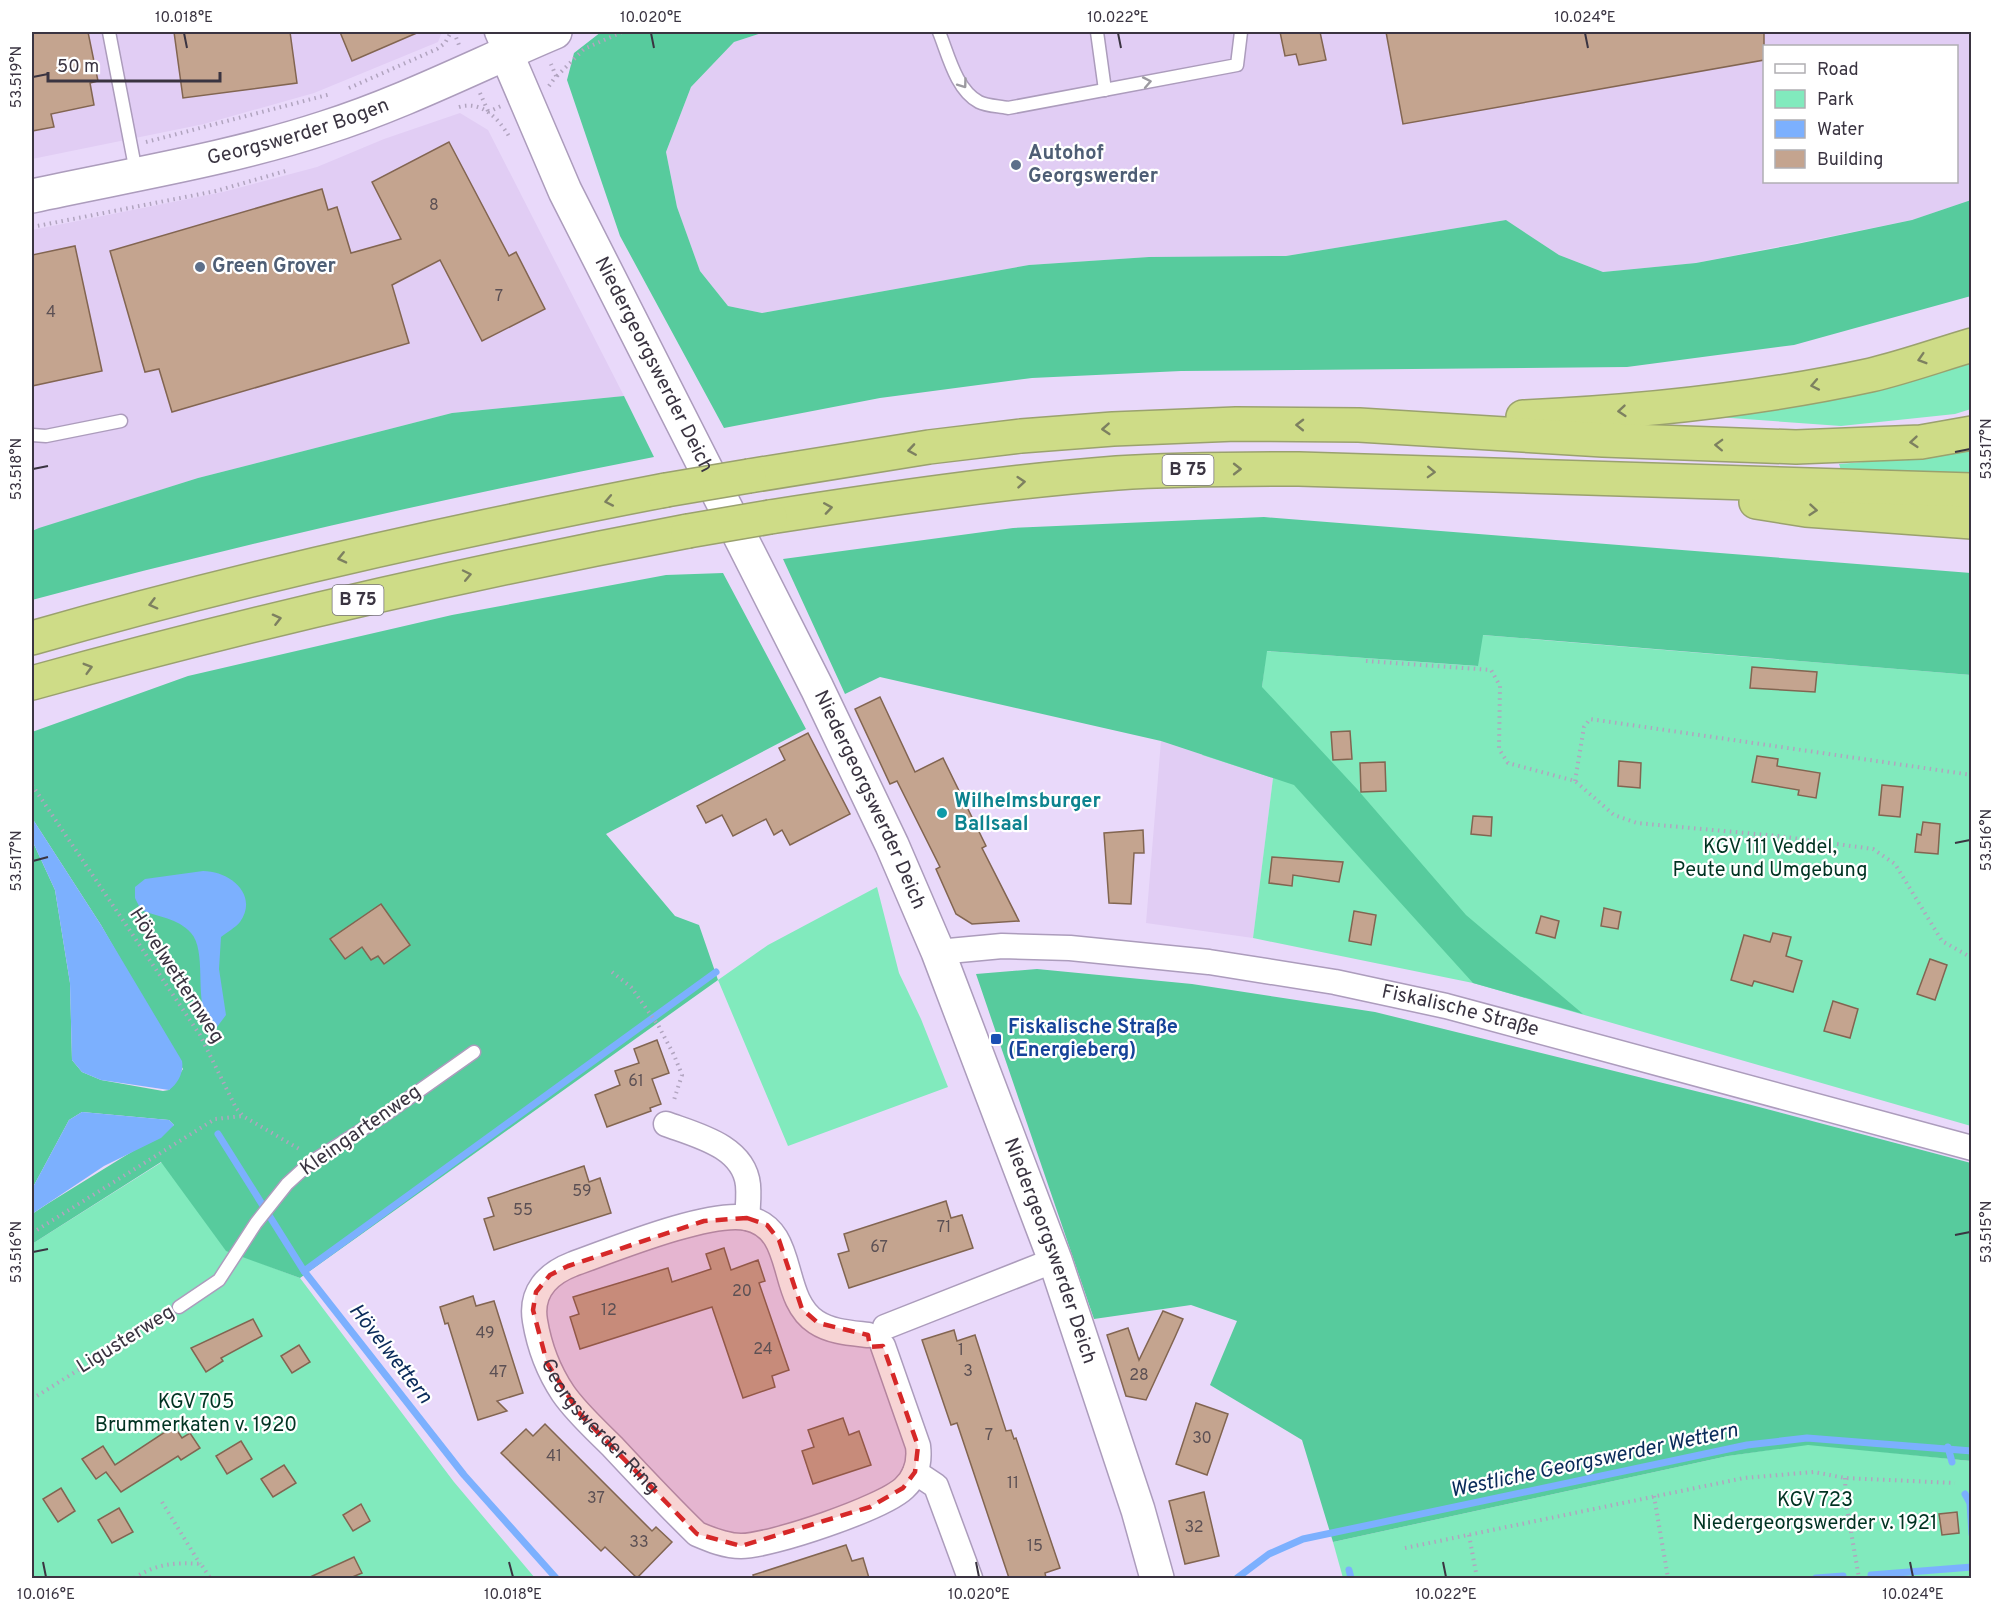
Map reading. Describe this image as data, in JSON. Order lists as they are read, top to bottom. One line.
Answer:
{"streets":{"highway":["B 75"],"street":["Georgswerder Bogen","Niedergeorgswerder Deich","Fiskalische Straße","Georgswerder Ring"],"lane":["Kleingartenweg","Ligusterweg"],"path":["Hövelwetternweg"]},"crossings":[["Georgswerder Bogen","Niedergeorgswerder Deich"],["Niedergeorgswerder Deich","Fiskalische Straße"],["Hövelwetternweg","Kleingartenweg"],["Kleingartenweg","Ligusterweg"]],"water":["Hövelwettern","Westliche Georgswerder Wettern"],"parks":["KGV 111 Veddel, Peute und Umgebung","KGV 705 Brummerkaten v. 1920","KGV 723 Niedergeorgswerder v. 1921"],"places":{"other":["Autohof Georgswerder","Green Grover","Wilhelmsburger Ballsaal"],"transit":["Fiskalische Straße (Energieberg)"]},"house_numbers":["8","7","4","61","59","55","71","67","20","12","49","24","1","3","47","28","7","30","41","11","37","32","33","15"],"legend":["Road","Park","Water","Building"],"scale_bar":"50 m","coordinates":["10.018°E","10.020°E","10.022°E","10.024°E","53.519°N","53.517°N","53.518°N","53.516°N","53.515°N","10.016°E"]}
